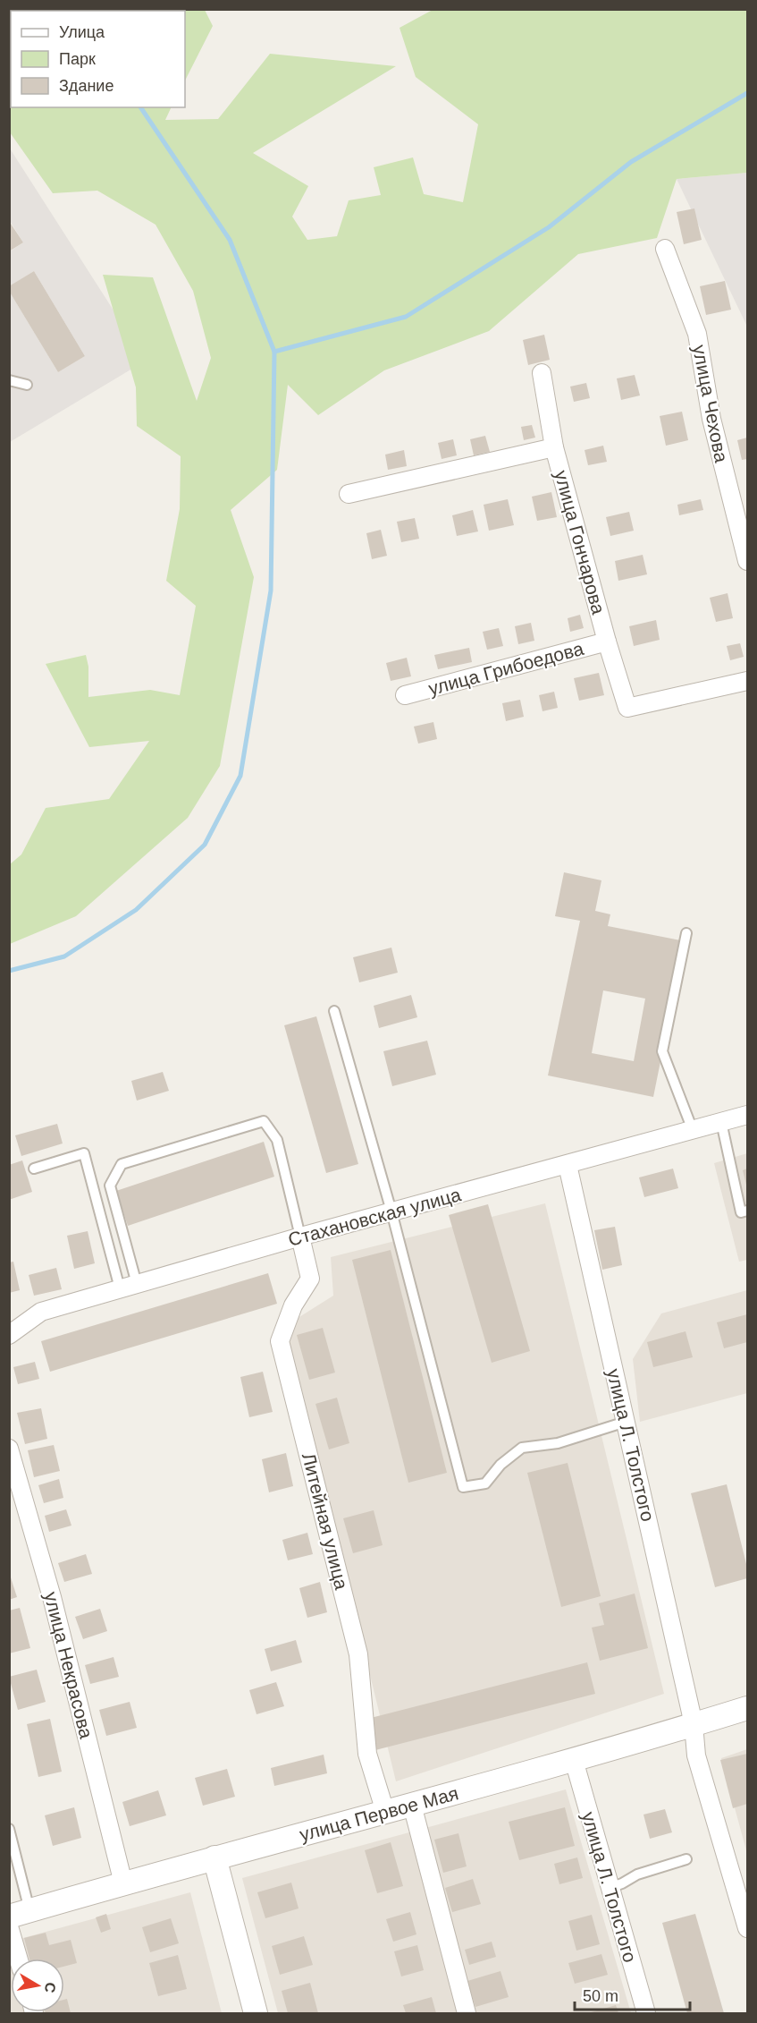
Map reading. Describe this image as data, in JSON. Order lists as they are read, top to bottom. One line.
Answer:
{"streets":{"street":["улица Чехова","улица Гончарова","улица Грибоедова","Стахановская улица","улица Л. Толстого","Литейная улица","улица Некрасова","улица Первое Мая"]},"crossings":[["улица Гончарова","улица Грибоедова"],["Стахановская улица","улица Л. Толстого"],["Стахановская улица","Литейная улица"],["улица Л. Толстого","улица Первое Мая"],["Литейная улица","улица Первое Мая"],["улица Некрасова","улица Первое Мая"]],"legend":["Улица","Парк","Здание"],"scale_bar":"50 m","north":"right"}
